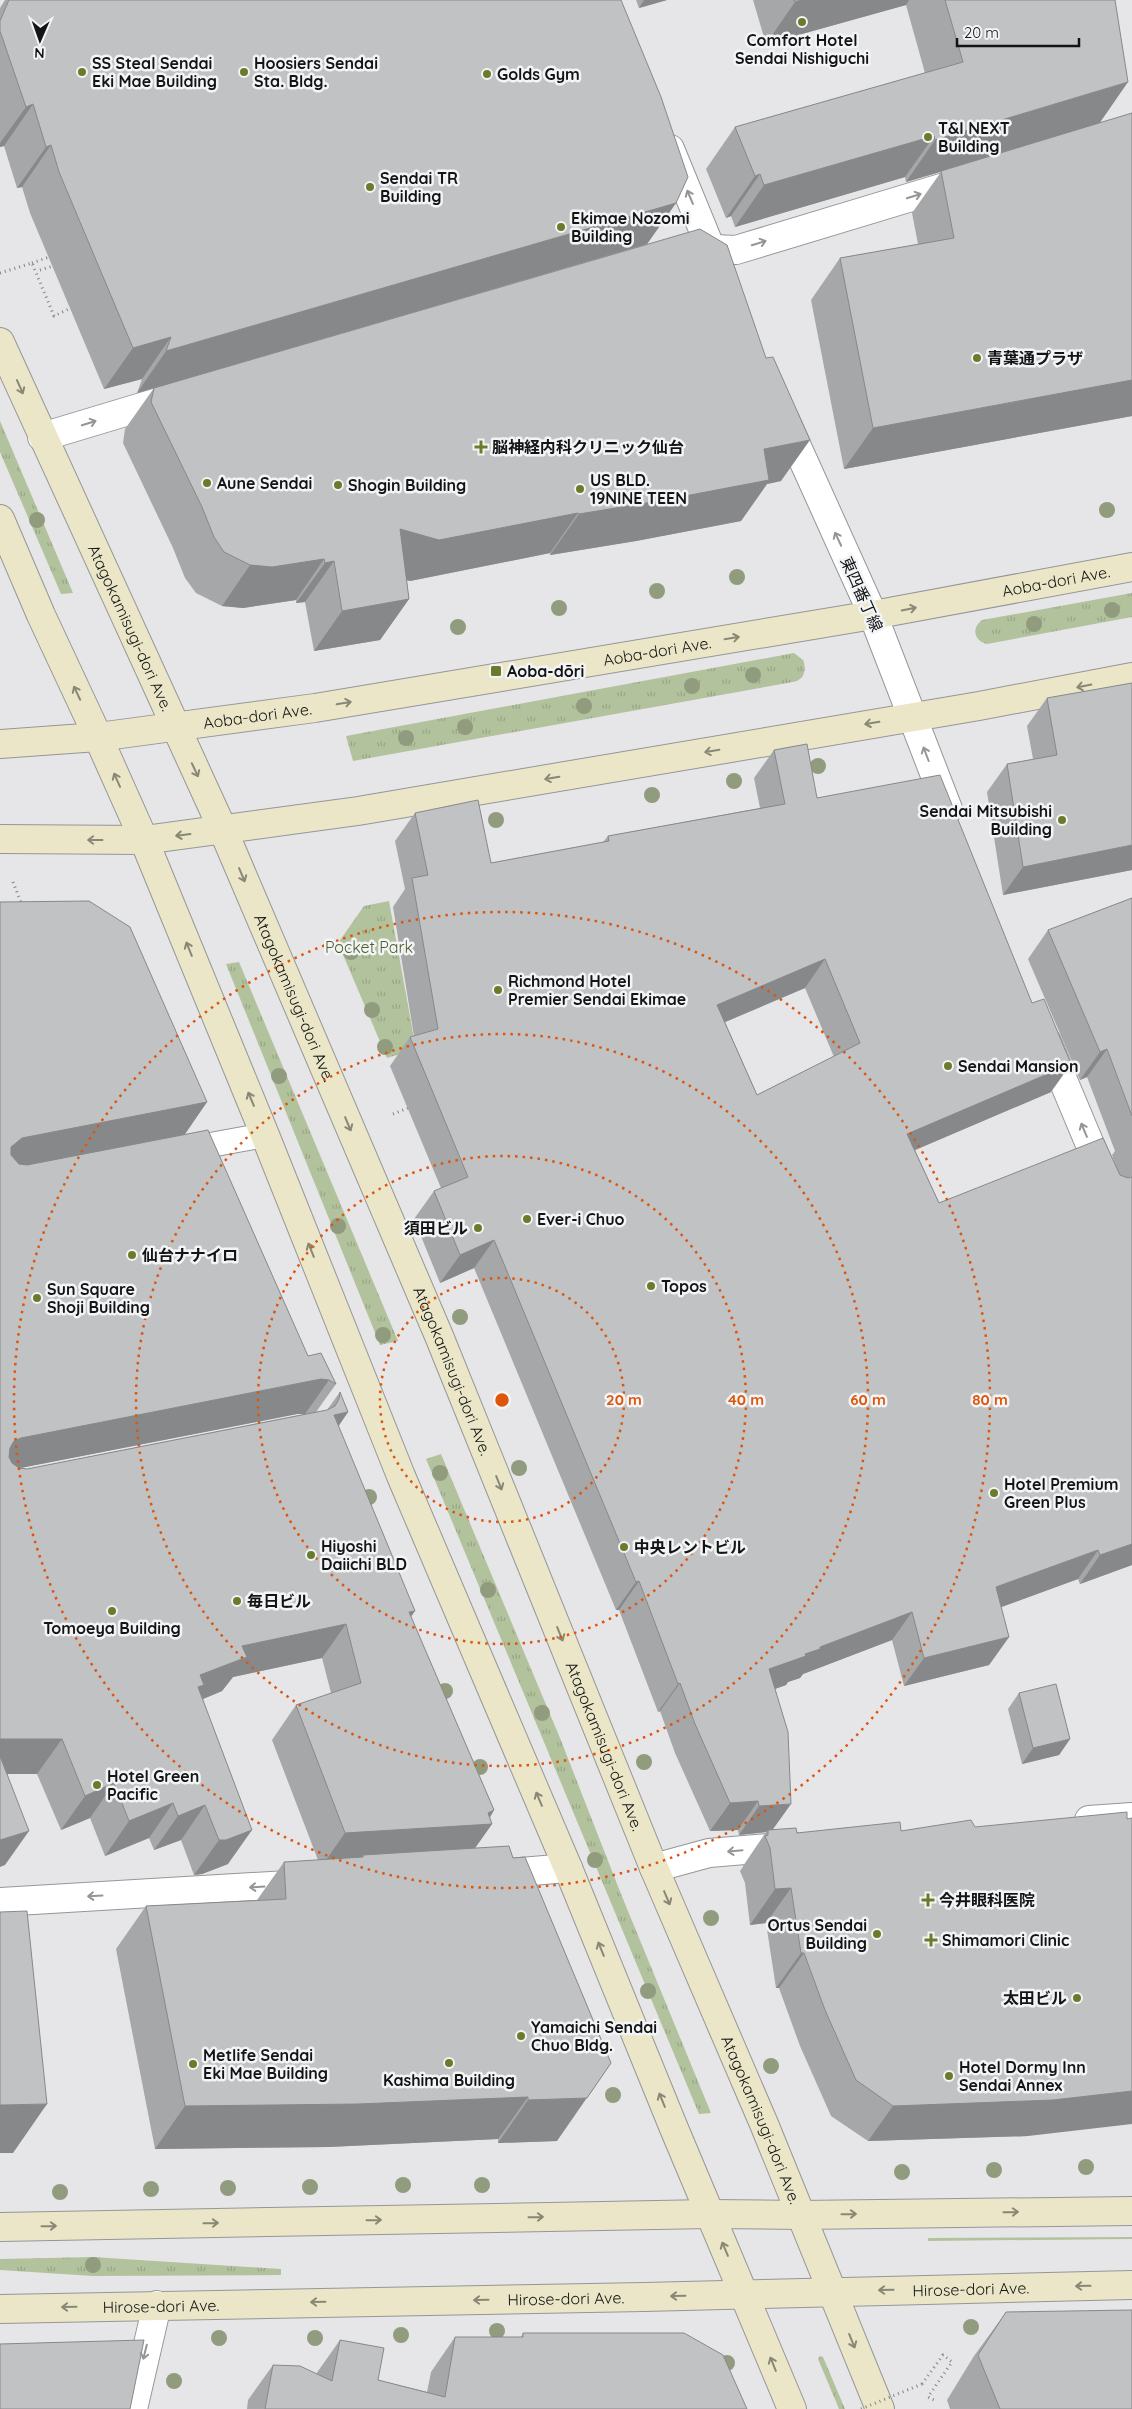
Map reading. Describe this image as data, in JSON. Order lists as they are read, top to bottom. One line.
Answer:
{"streets":{"street":["Aoba-dori Ave.","東四番丁線","Atagokamisugi-dori Ave.","Hirose-dori Ave."]},"crossings":[["Aoba-dori Ave.","東四番丁線"],["Aoba-dori Ave.","Atagokamisugi-dori Ave."],["Atagokamisugi-dori Ave.","Hirose-dori Ave."]],"one_way":["東四番丁線"],"parks":["Pocket Park"],"places":{"other":["Comfort Hotel Sendai Nishiguchi","SS Steal Sendai Eki Mae Building","Hoosiers Sendai Sta. Bldg.","Golds Gym","T&I NEXT Building","Sendai TR Building","Ekimae Nozomi Building","青葉通プラザ","Aune Sendai","Shogin Building","US BLD. 19NINE TEEN","Sendai Mitsubishi Building","Richmond Hotel Premier Sendai Ekimae","Sendai Mansion","Ever-i Chuo","須田ビル","仙台ナナイロ","Topos","Sun Square Shoji Building","Hotel Premium Green Plus","中央レントビル","Hiyoshi Daiichi BLD","毎日ビル","Tomoeya Building","Hotel Green Pacific","Ortus Sendai Building","太田ビル","Yamaichi Sendai Chuo Bldg.","Kashima Building","Metlife Sendai Eki Mae Building","Hotel Dormy Inn Sendai Annex"],"health":["脳神経内科クリニック仙台","今井眼科医院","Shimamori Clinic"],"transit":["Aoba-dōri"]},"scale_bar":"20 m","north":"bottom","rings":["20 m","40 m","60 m","80 m"]}
